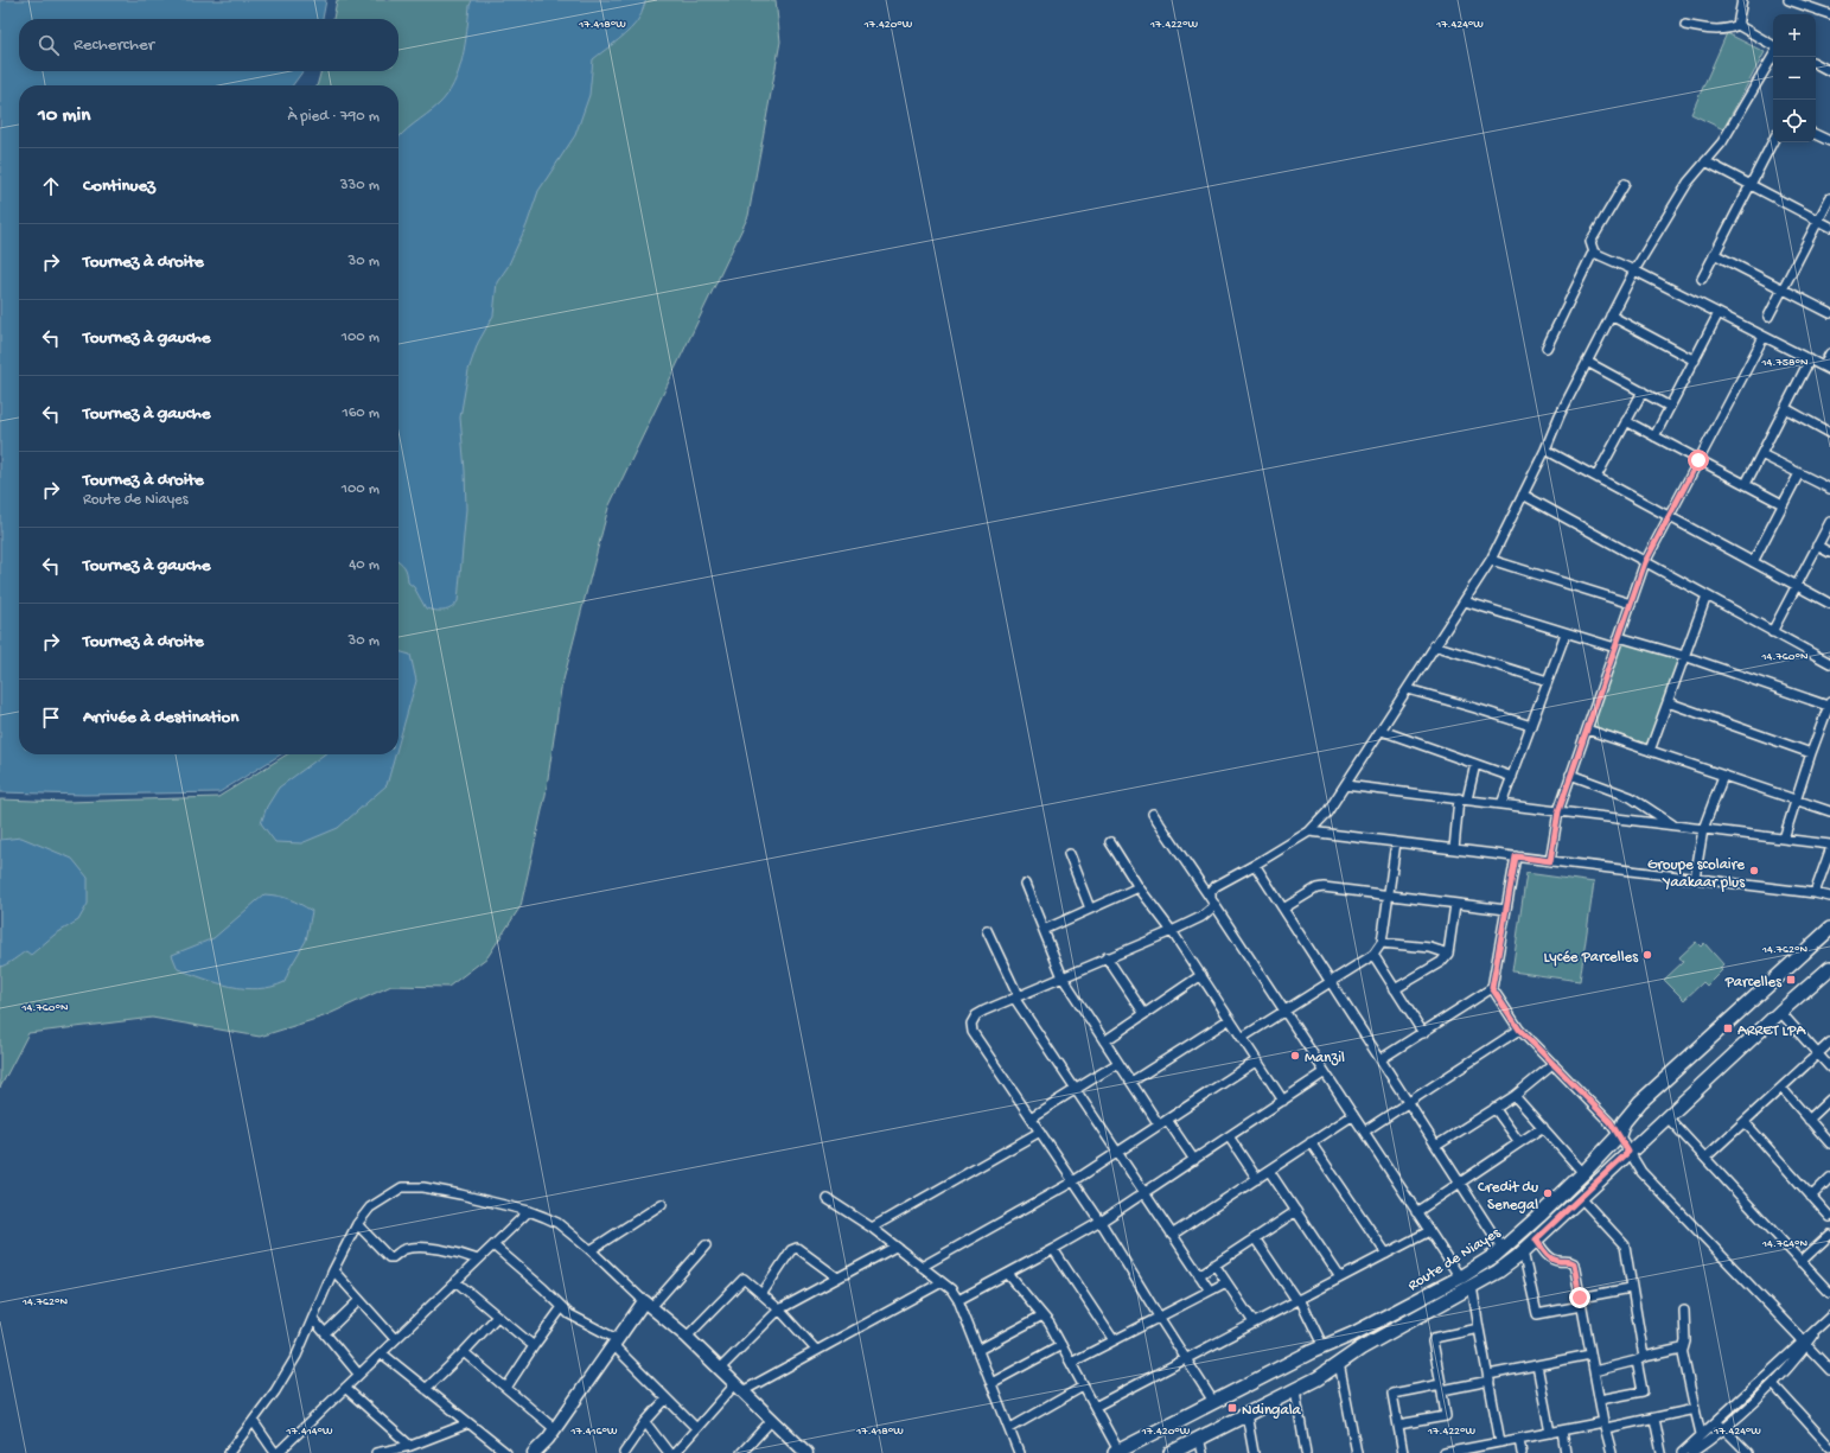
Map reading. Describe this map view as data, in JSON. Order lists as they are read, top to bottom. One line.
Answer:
{"streets":{"main road":["Route de Niayes"]},"places":{"other":["Groupe scolaire Yaakaar plus","Lycée Parcelles","Manzil","Credit du Senegal"],"transit":["Parcelles","ARRET LPA","Ndingala"]},"page":{"map_buttons":["+","−"],"search":"Rechercher","heading":["10 min","À pied · 790 m"],"list":[["Continuez","330 m"],["Tournez à droite","30 m"],["Tournez à gauche","100 m"],["Tournez à gauche","160 m"],["Tournez à droite","Route de Niayes","100 m"],["Tournez à gauche","40 m"],["Tournez à droite","30 m"],"Arrivée à destination"]},"coordinates":["17.418°W","17.420°W","17.422°W","17.424°W","14.758°N","14.760°N","14.762°N","14.764°N","17.414°W","17.416°W"]}
